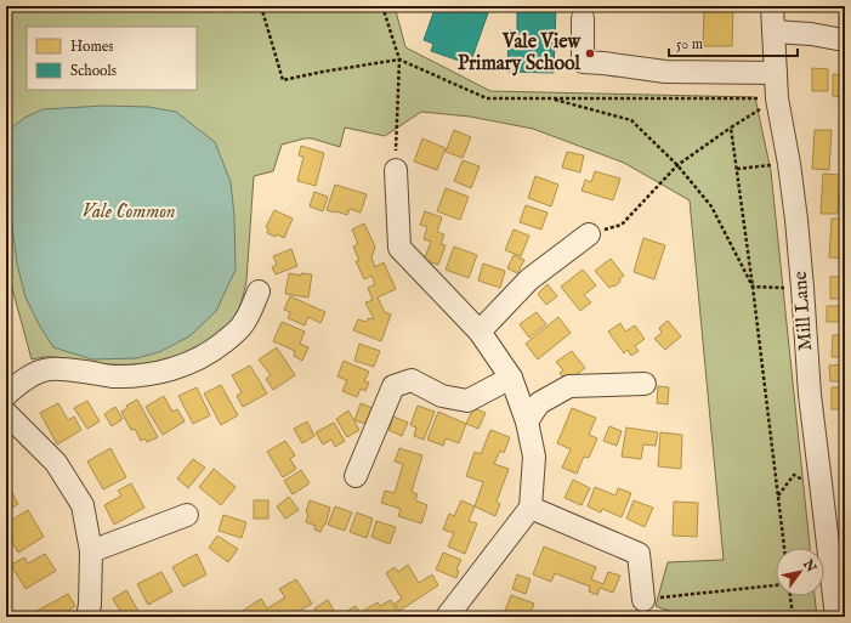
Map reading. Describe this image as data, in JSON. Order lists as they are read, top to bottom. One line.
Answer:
{"streets":{"street":["Mill Lane"]},"parks":["Vale Common"],"places":["Vale View Primary School"],"legend":["Homes","Schools"],"scale_bar":"50 m","north":"top right"}
